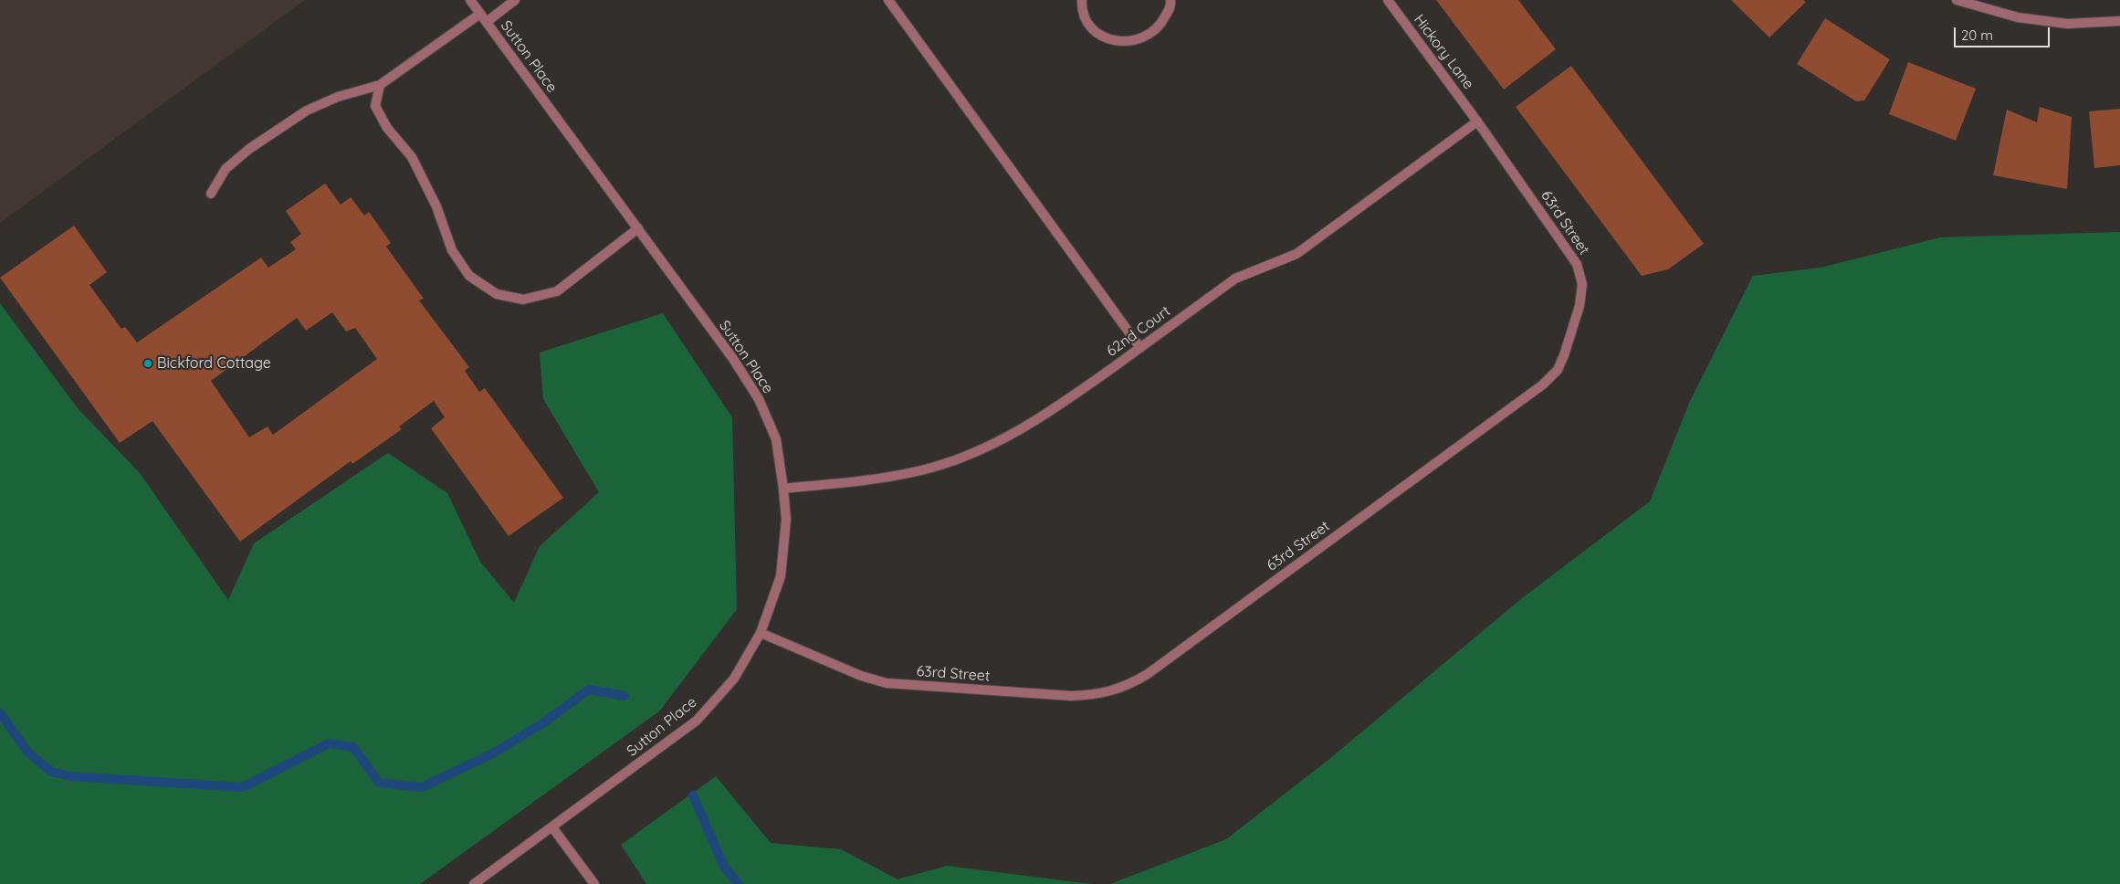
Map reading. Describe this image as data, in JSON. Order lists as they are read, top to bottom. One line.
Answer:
{"streets":{"street":["Hickory Lane","Sutton Place","63rd Street","62nd Court"]},"crossings":[["Hickory Lane","63rd Street"],["Hickory Lane","62nd Court"],["Sutton Place","63rd Street"],["Sutton Place","62nd Court"],["63rd Street","62nd Court"]],"places":["Bickford Cottage"],"scale_bar":"20 m"}
